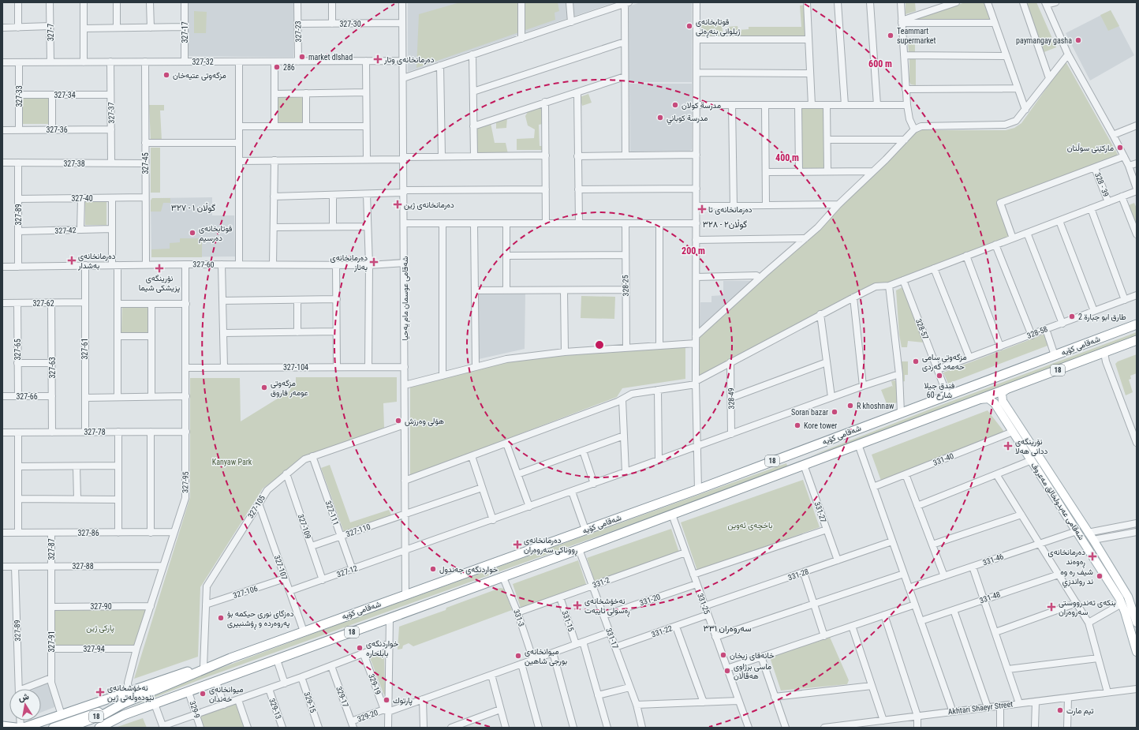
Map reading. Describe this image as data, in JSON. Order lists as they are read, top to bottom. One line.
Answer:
{"streets":{"highway":["شەقامی کۆیە","18"],"main road":["شەقامی عەبدولخالق مەعروف"],"street":["327-30","327-23","327-7","327-17","327-32","327-34","327-33","327-37","327-36","327-38","327-45","328 - 39","327-40","327-89","327-42","327-60","328-25","شەقامی عوسمان مام یەحیا","327-62","328-57","328-58","327-61","327-65","327-104","327-63","327-66","328-49","327-78","331-40","327-95","327-105","331-27","327-111","327-109","327-110","327-86","327-87","331-46","327-88","327-107","327-12","331-28","331-2","327-106","331-48","331-20","331-25","327-90","331-3","331-15","331-22","331-17","327-91","327-94","329-19","329-17","329-15","Akhtari Shaeyr Street","329-13","329-9","329-20"]},"crossings":[["327-30","327-23"],["327-30","شەقامی عوسمان مام یەحیا"],["327-23","327-32"],["327-7","327-32"],["327-17","327-32"],["327-32","327-33"],["327-32","327-37"],["327-32","327-45"],["327-32","شەقامی عوسمان مام یەحیا"],["327-34","327-33"],["327-34","327-37"],["327-33","327-36"],["327-37","327-36"],["327-37","327-38"],["327-38","327-45"],["327-38","327-89"],["327-45","327-40"],["327-45","327-60"],["327-40","327-89"],["327-89","327-42"],["327-89","327-60"],["327-89","327-88"],["327-60","شەقامی عوسمان مام یەحیا"],["327-60","327-61"],["327-60","327-95"],["شەقامی عوسمان مام یەحیا","شەقامی کۆیە"],["شەقامی عوسمان مام یەحیا","327-104"],["شەقامی عوسمان مام یەحیا","327-105"],["شەقامی عوسمان مام یەحیا","327-110"],["شەقامی عوسمان مام یەحیا","327-12"],["327-62","327-61"],["327-62","327-65"],["327-62","327-63"],["328-57","328-58"],["328-57","شەقامی کۆیە"],["شەقامی کۆیە","شەقامی عەبدولخالق مەعروف"],["شەقامی کۆیە","331-27"],["شەقامی کۆیە","327-107"],["شەقامی کۆیە","331-25"],["شەقامی کۆیە","331-3"],["شەقامی کۆیە","331-17"],["شەقامی کۆیە","329-9"],["327-61","327-78"],["327-65","327-66"],["327-104","327-95"],["327-63","327-66"],["327-63","327-78"],["328-49","327-12"],["327-78","327-95"],["331-40","شەقامی عەبدولخالق مەعروف"],["327-95","327-86"],["327-95","327-88"],["327-95","327-90"],["327-95","327-94"],["شەقامی عەبدولخالق مەعروف","331-46"],["327-105","327-111"],["327-105","327-109"],["327-105","327-107"],["327-105","327-106"],["331-27","331-28"],["327-111","327-110"],["327-111","327-12"],["327-109","327-110"],["327-109","327-12"],["327-86","327-87"],["327-87","327-88"],["327-87","327-91"],["327-88","327-91"],["327-107","327-12"],["327-107","327-106"],["331-28","331-25"],["331-2","331-25"],["331-2","331-3"],["331-2","331-15"],["331-2","331-17"],["331-20","331-25"],["331-20","331-17"],["331-25","331-22"],["327-90","327-91"],["331-3","329-20"],["331-15","329-20"],["331-22","331-17"],["331-17","329-20"],["327-91","327-94"],["329-19","329-20"],["329-17","329-20"]],"districts":["گوڵان ١ - ٣٢٧","گوڵان٢ - ٣٢٨","سەروەران ٣٣١"],"parks":["Kanyaw Park","باخچەی ئەوین","پارکی ژین"],"places":{"other":["قوتابخانەی ژیلوانی بنەڕەتی","Teammart supermarket","paymangay gasha","market dlshad","286","مزگەوتی عتیەخان","مدرسة كولان","مدرسة كوباني","مارکێتی سوڵتان","قوتابخانەی دەرسیم","طارق ابو جبارة 2","مزگەوتی سامی حەمەد گەردی","فندق جيلا شارع 60","مزگەوتی عومەر فاروق","R khoshnaw","Soran bazar","هۆلی وەرزش","Kore tower","خواردنگەی جەندول","شيف ره وه ند رواندزي","دەزگای نوری حیکمە بۆ پەروەردە و ڕۆشنبیری","خواردنگەی بابلحارە","خانەقای زیخان","میوانخانەی بورجی شاهین","ماسی برژاوی هەڤاڵان","میوانخانەی خەندان","پارتوك","تيم مارت"],"health":["دەرمانخانەی وتار","دەرمانخانەی ژین","دەرمانخانەی تا","دەرمانخانەی بەشدار","دەرمانخانەی بەناز","نۆرینگەی پزیشکی شیما","نۆرینگەی ددانی هەلا","دەرمانخانەی ڕووناکی سەروەران","دەرمانخانەی ڕەوەند","نەخۆشخانەی ڕەسولی تایبەت","بنکەی تەندرووستی سەروەران","نەخۆشخانەی نێودەوڵەتی ژین"]},"north":"top","rings":["600 m","400 m","200 m"]}
